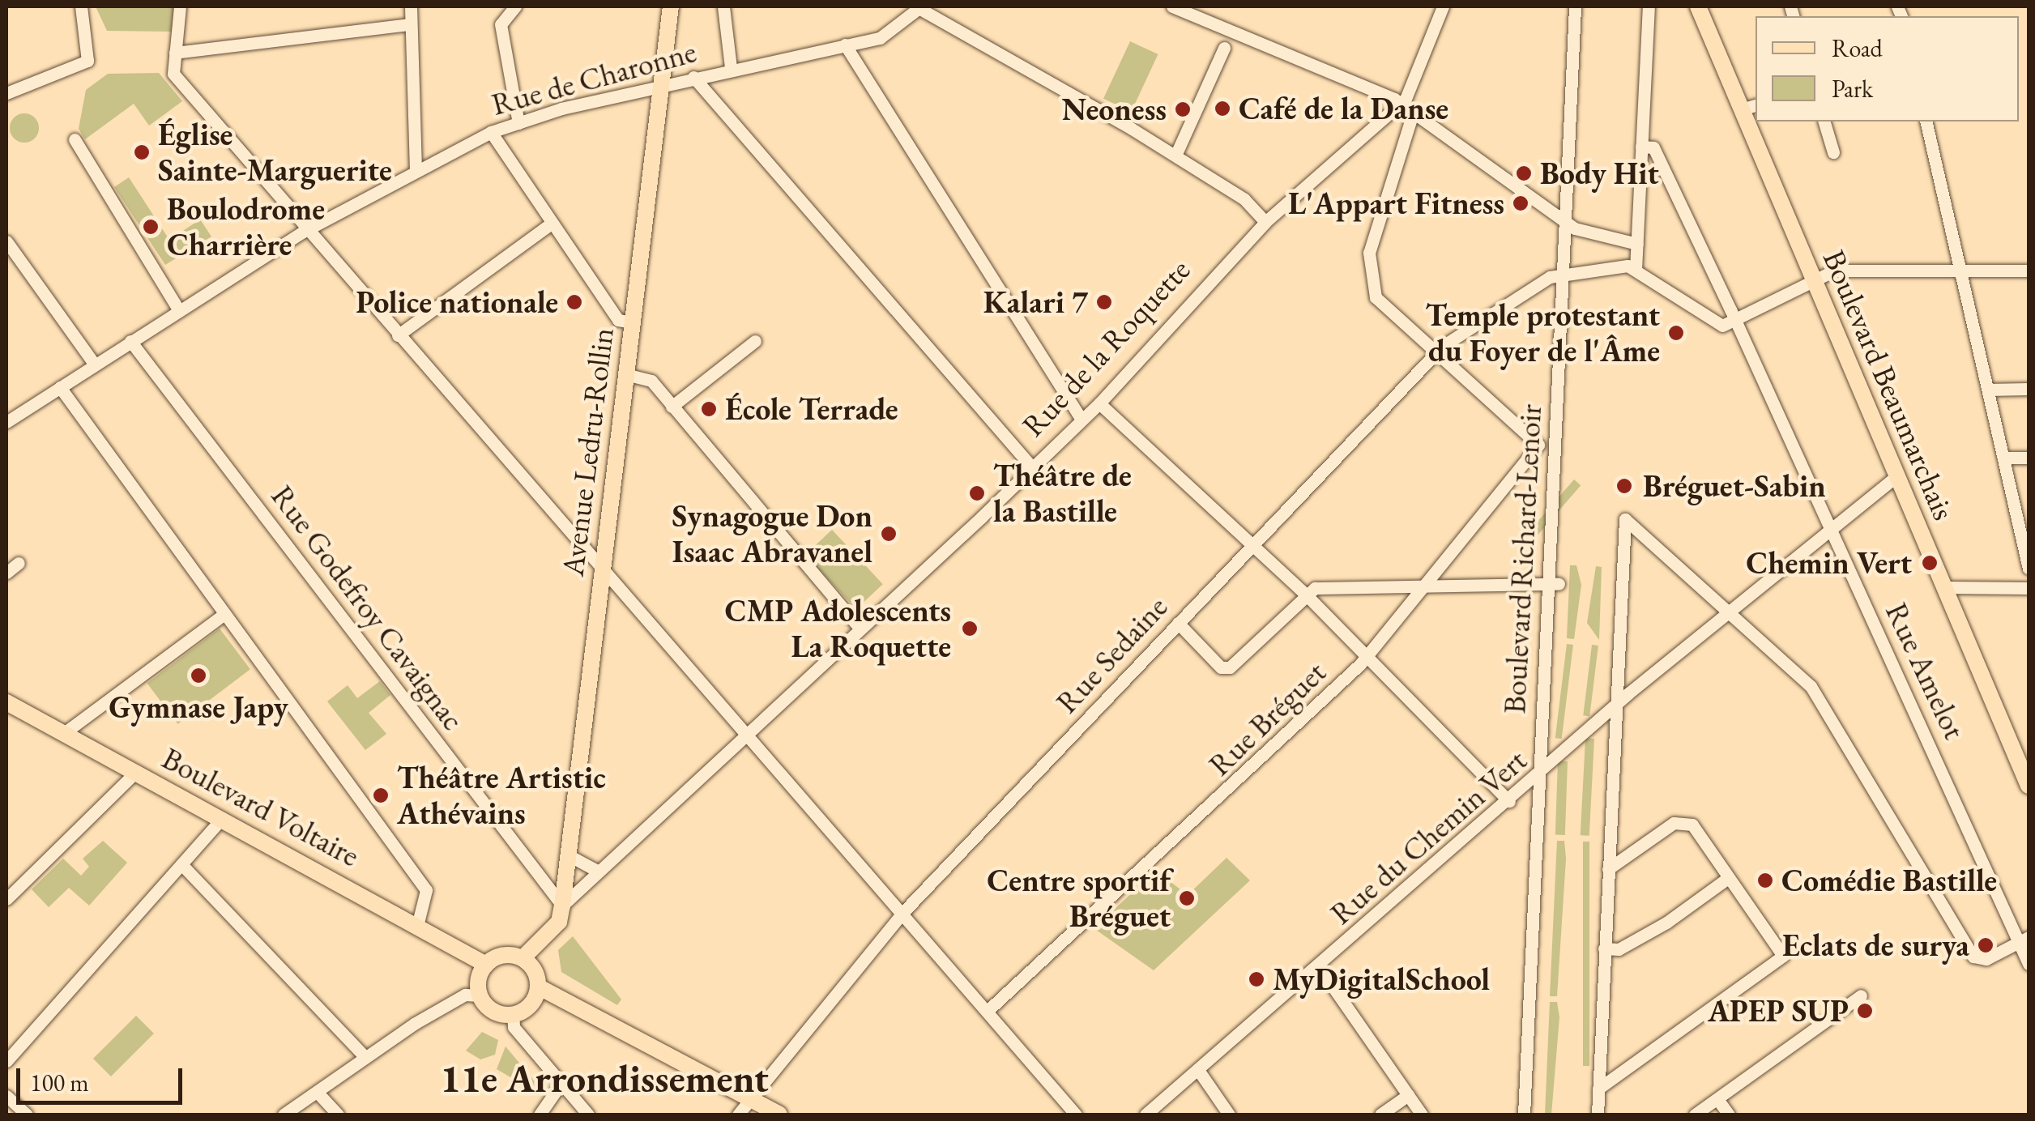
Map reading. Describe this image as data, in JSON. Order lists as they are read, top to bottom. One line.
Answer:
{"streets":{"main road":["Rue de la Roquette","Boulevard Beaumarchais","Avenue Ledru-Rollin","Boulevard Voltaire"],"street":["Rue de Charonne","Boulevard Richard-Lenoir","Rue Godefroy Cavaignac","Rue Sedaine","Rue Amelot","Rue Bréguet","Rue du Chemin Vert"]},"crossings":[["Rue de Charonne","Avenue Ledru-Rollin"],["Rue de Charonne","Rue Godefroy Cavaignac"],["Rue de la Roquette","Avenue Ledru-Rollin"],["Rue de la Roquette","Rue Godefroy Cavaignac"],["Rue de la Roquette","Boulevard Voltaire"],["Boulevard Beaumarchais","Rue du Chemin Vert"],["Avenue Ledru-Rollin","Rue Godefroy Cavaignac"],["Boulevard Richard-Lenoir","Rue Sedaine"],["Boulevard Richard-Lenoir","Rue du Chemin Vert"],["Rue Amelot","Rue du Chemin Vert"]],"districts":["11e Arrondissement"],"places":["Café de la Danse","Neoness","Église Sainte-Marguerite","Body Hit","L'Appart Fitness","Boulodrome Charrière","Police nationale","Kalari 7","Temple protestant du Foyer de l'Âme","École Terrade","Bréguet-Sabin","Théâtre de la Bastille","Synagogue Don Isaac Abravanel","Chemin Vert","CMP Adolescents La Roquette","Gymnase Japy","Théâtre Artistic Athévains","Comédie Bastille","Centre sportif Bréguet","Eclats de surya","MyDigitalSchool","APEP SUP"],"legend":["Road","Park"],"scale_bar":"100 m"}
